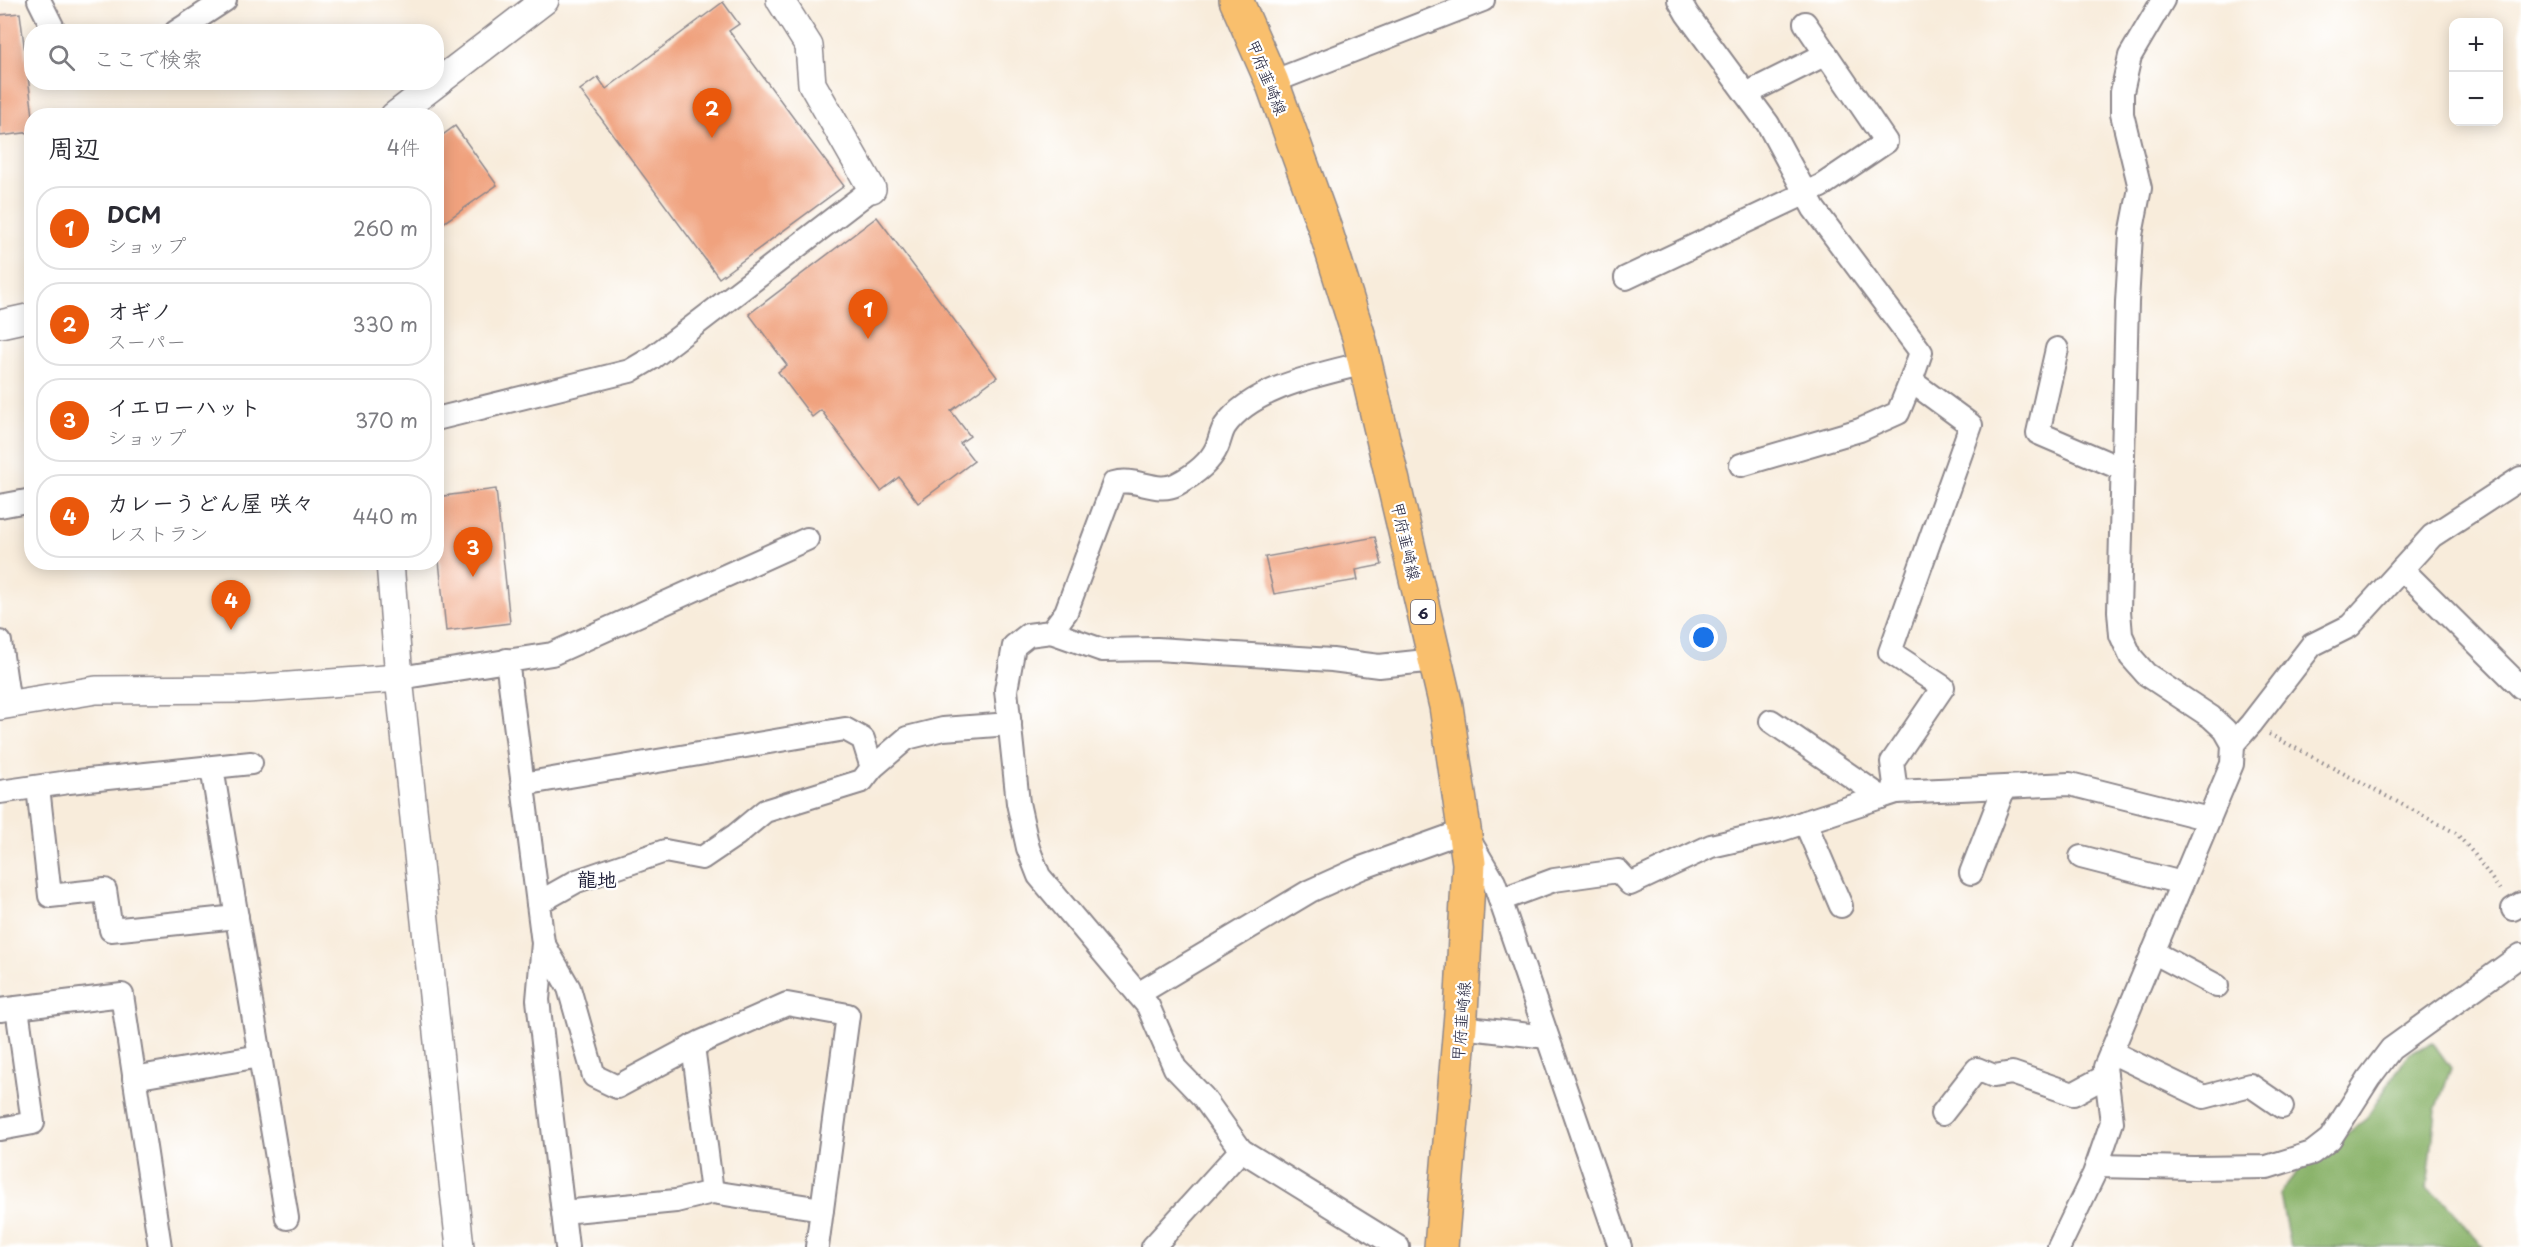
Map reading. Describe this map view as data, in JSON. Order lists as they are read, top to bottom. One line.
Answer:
{"streets":{"main road":["甲府韮崎線","6"]},"districts":["龍地"],"page":{"map_buttons":["+","−"],"search":"ここで検索","pins":["2","1","3","4"],"heading":["周辺","4件"],"list":[{"mark":"1","name":"DCM","note":"ショップ","value":"260 m"},{"mark":"2","name":"オギノ","note":"スーパー","value":"330 m"},{"mark":"3","name":"イエローハット","note":"ショップ","value":"370 m"},{"mark":"4","name":"カレーうどん屋 咲々","note":"レストラン","value":"440 m"}]}}
